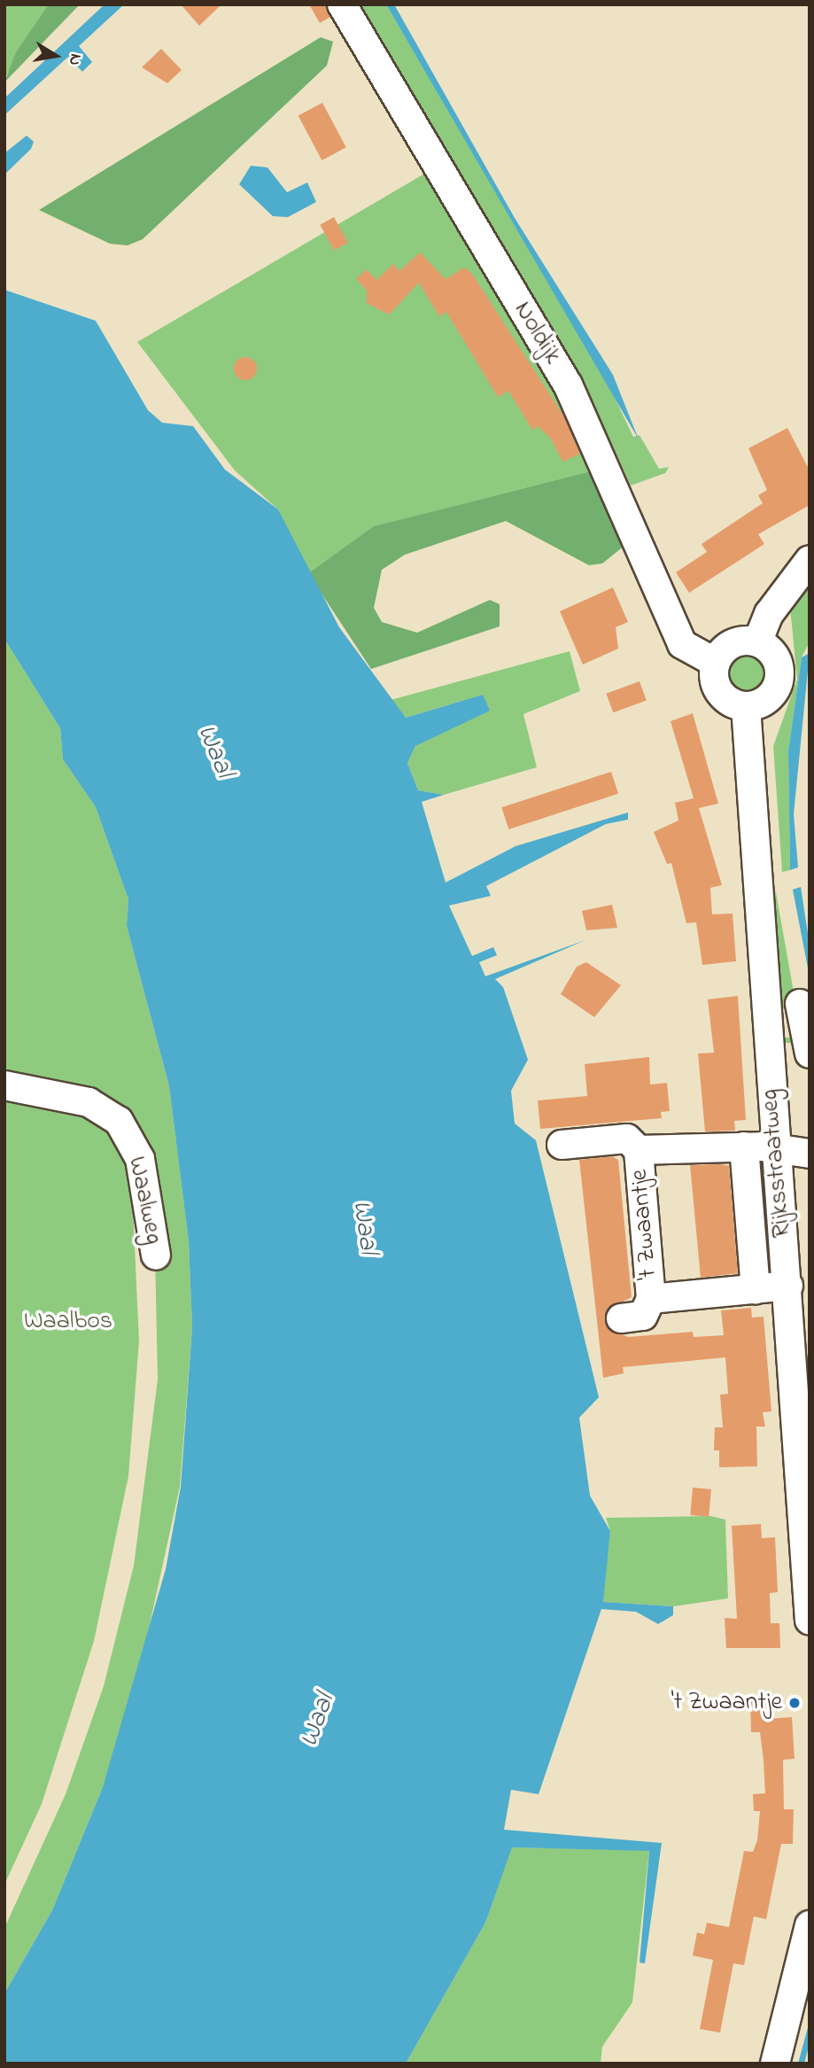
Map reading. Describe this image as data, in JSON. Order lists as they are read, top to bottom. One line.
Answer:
{"streets":{"street":["Noldijk","Rijksstraatweg","Waalweg","'t Zwaantje"]},"crossings":[["Noldijk","Rijksstraatweg"],["Rijksstraatweg","'t Zwaantje"]],"water":["Waal"],"parks":["Waalbos"],"places":["'t Zwaantje"],"north":"right"}
